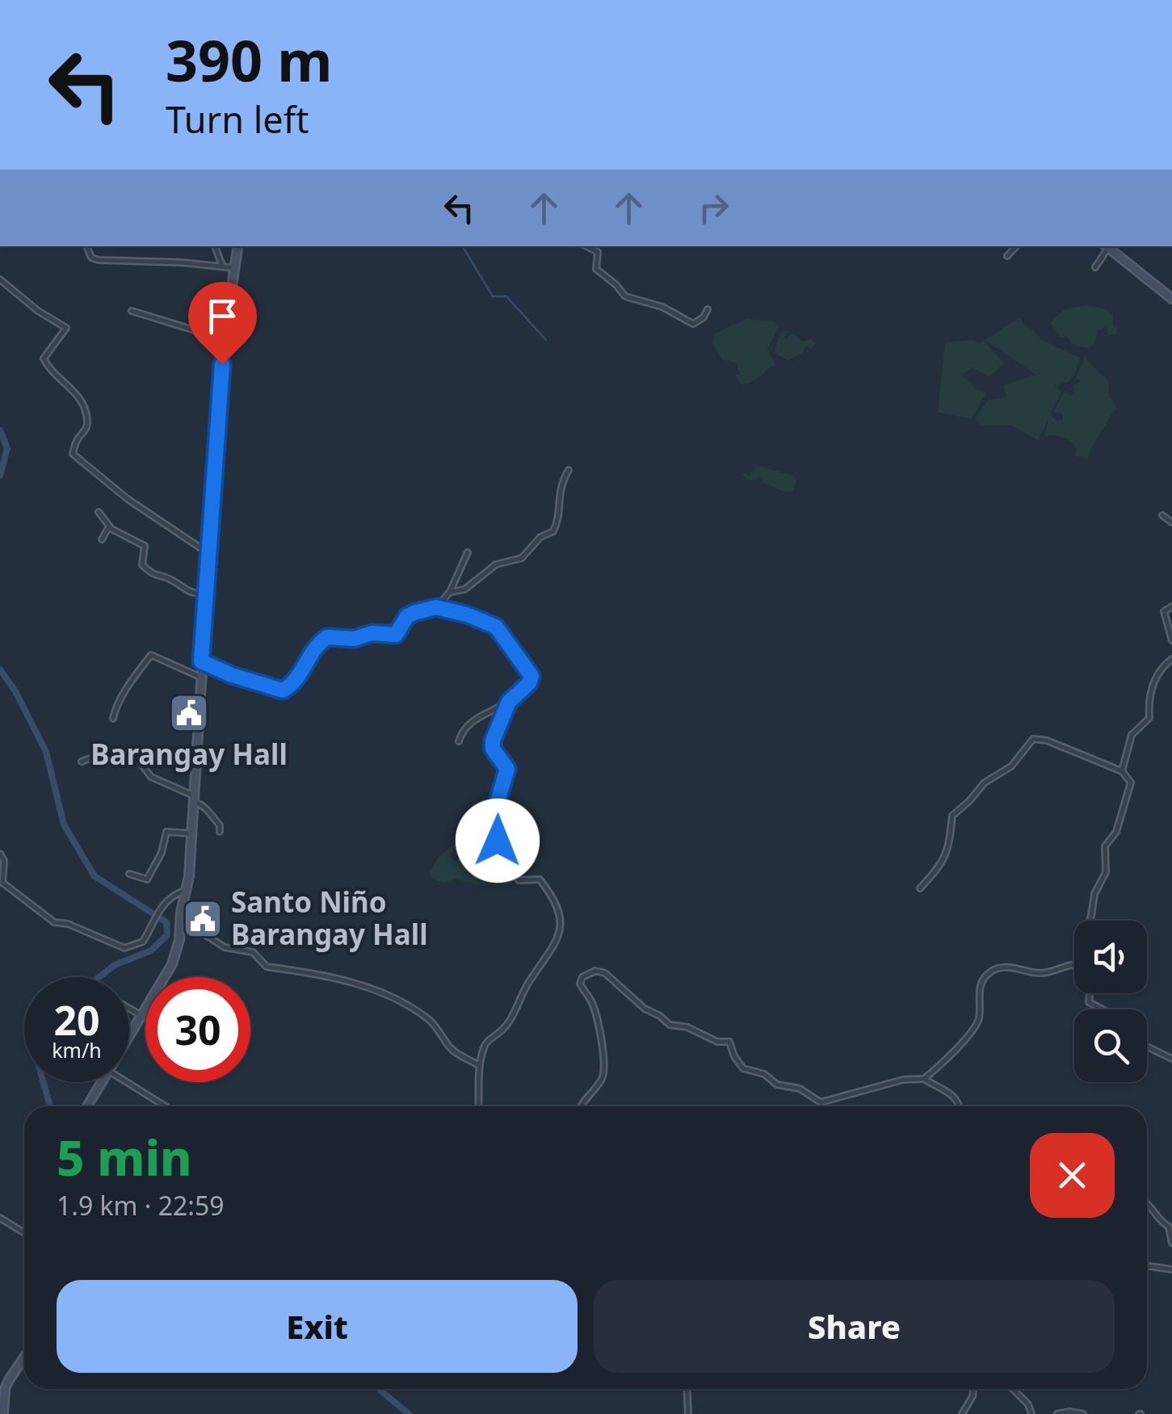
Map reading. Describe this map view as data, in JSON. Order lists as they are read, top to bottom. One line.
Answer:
{"places":{"public building":["Barangay Hall","Santo Niño Barangay Hall"]},"page":{"turn":["390 m","Turn left"],"speed":"20 km/h","limit":"30","heading":["5 min","1.9 km · 22:59"],"buttons":["Exit","Share"]}}
